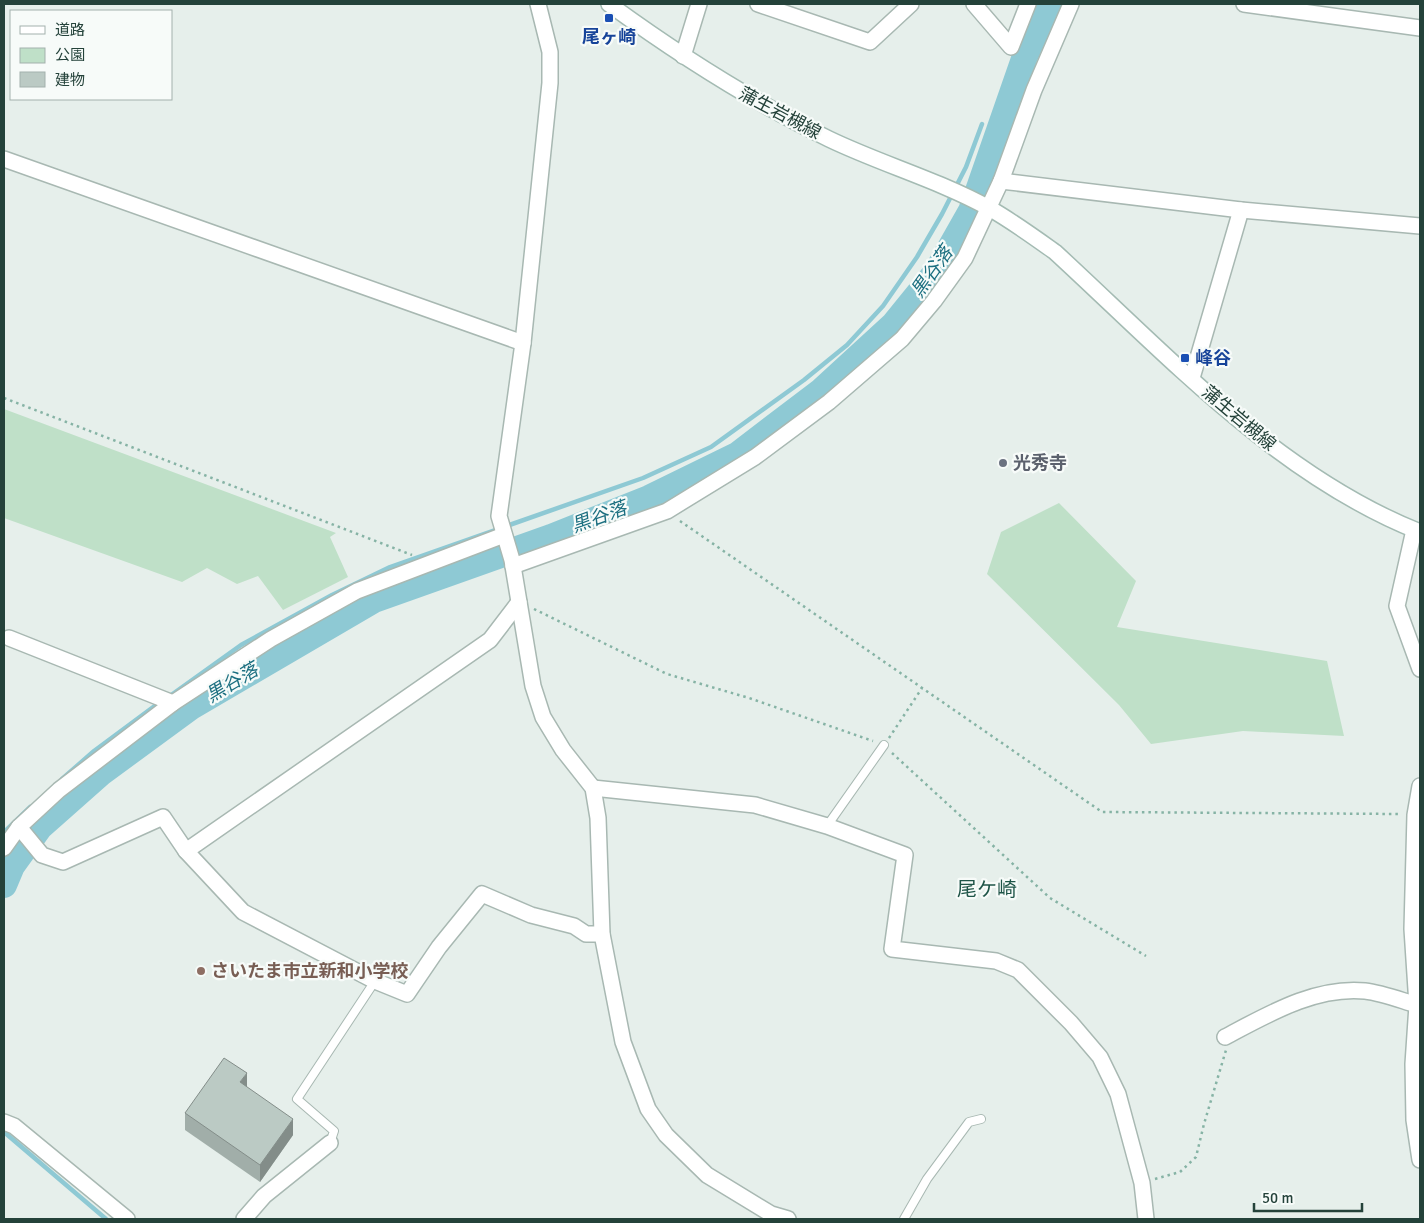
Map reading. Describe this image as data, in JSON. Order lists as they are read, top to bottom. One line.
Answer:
{"streets":{"street":["蒲生岩槻線"]},"districts":["尾ケ崎"],"water":["黒谷落"],"places":{"transit":["尾ヶ崎","峰谷"],"other":["光秀寺","さいたま市立新和小学校"]},"legend":["道路","公園","建物"],"scale_bar":"50 m"}
